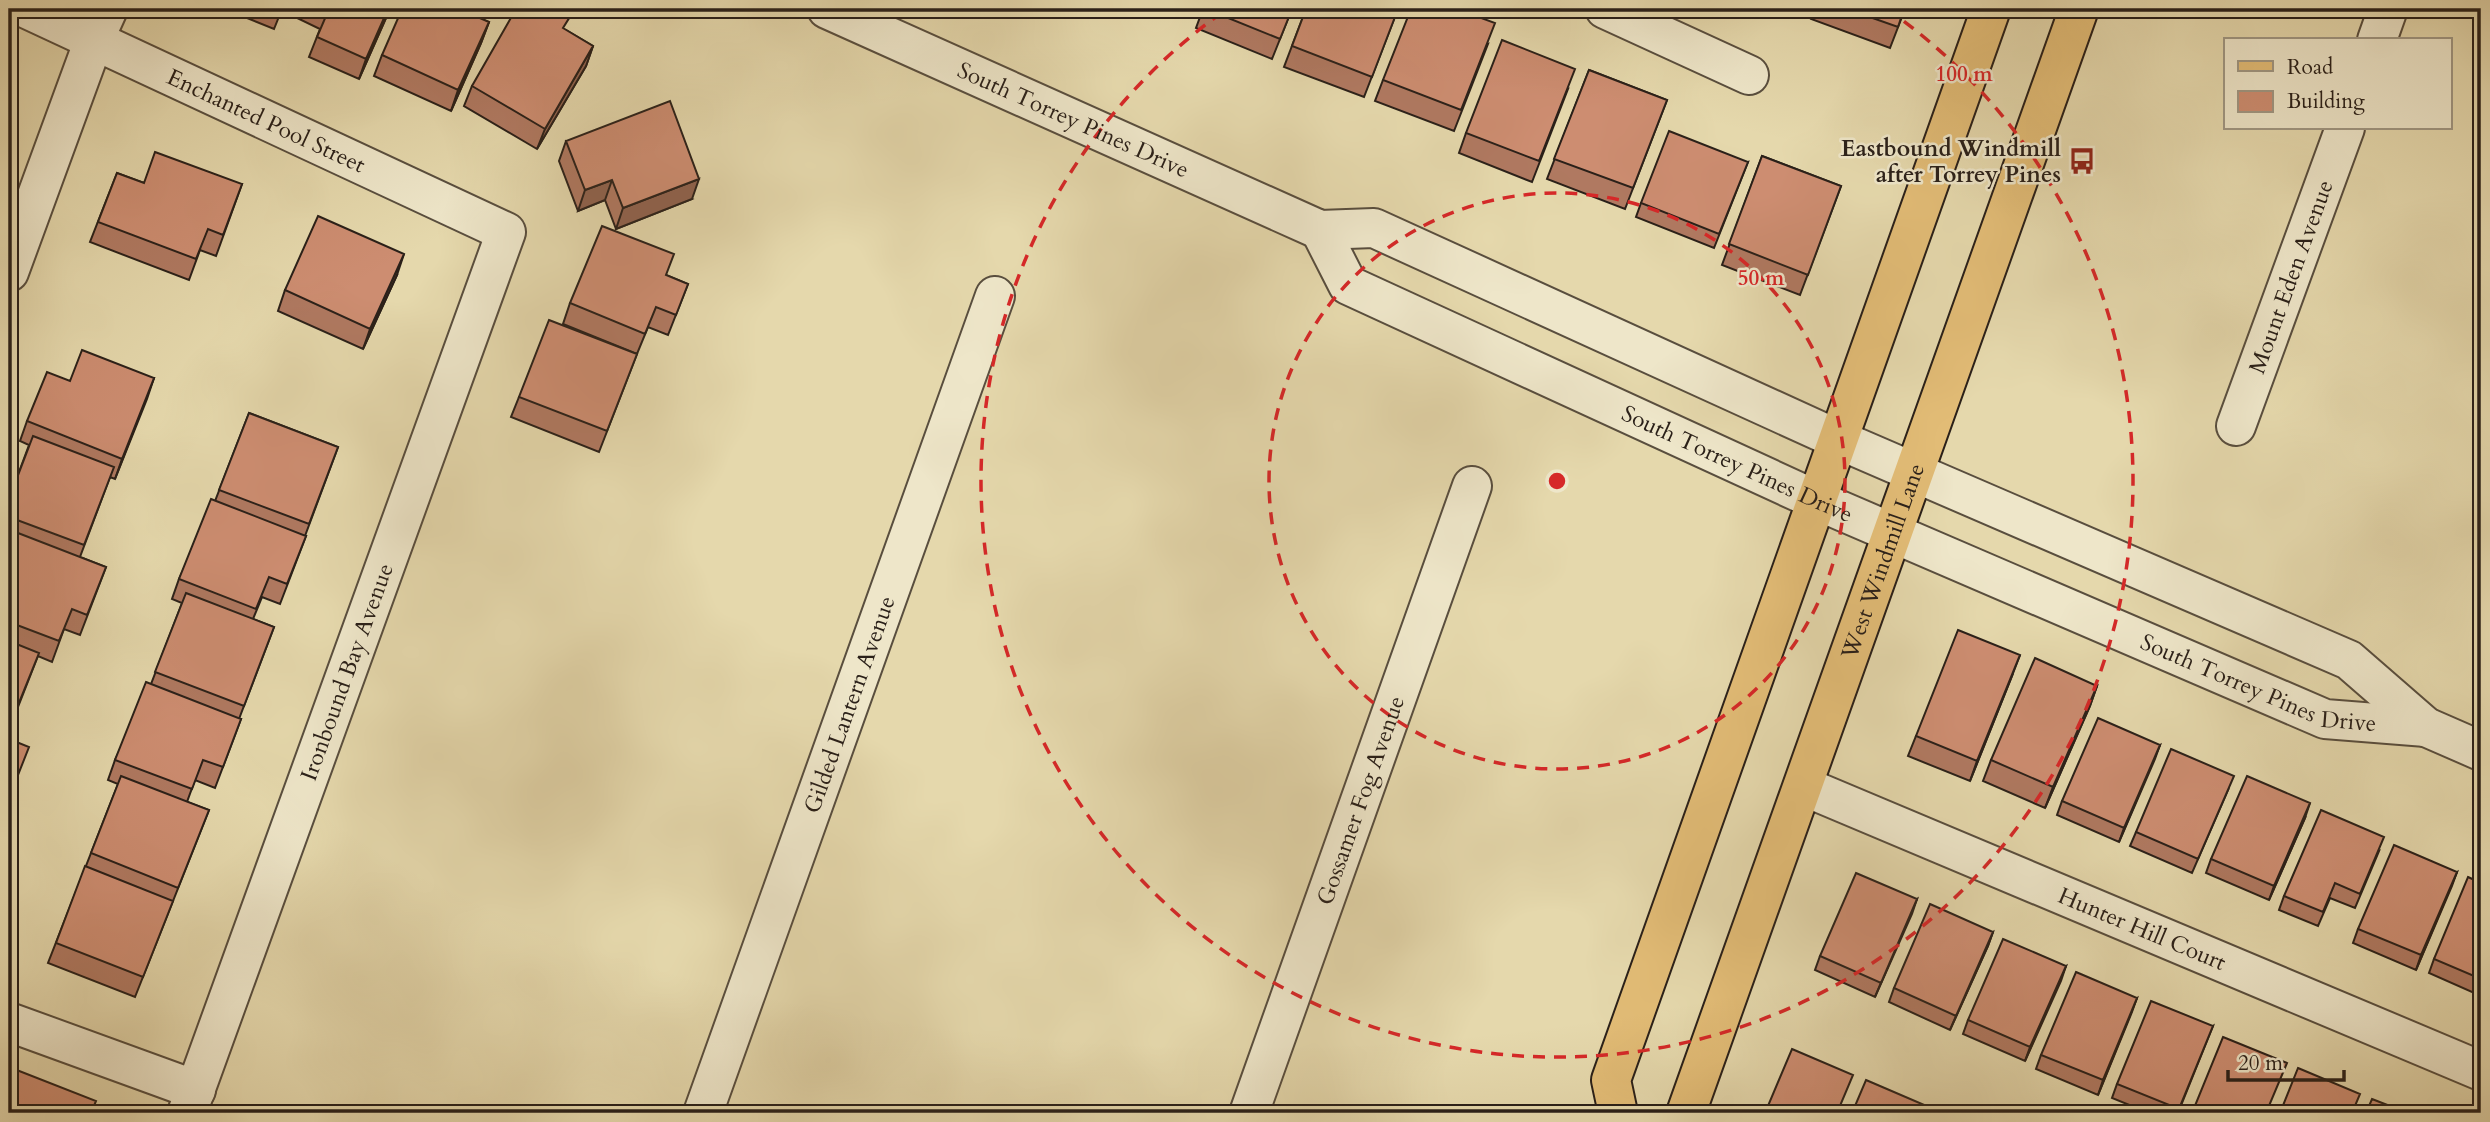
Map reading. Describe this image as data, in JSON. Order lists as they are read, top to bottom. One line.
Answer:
{"streets":{"main road":["West Windmill Lane"],"street":["South Torrey Pines Drive","Enchanted Pool Street","Mount Eden Avenue","Ironbound Bay Avenue","Gilded Lantern Avenue","Gossamer Fog Avenue","Hunter Hill Court"]},"crossings":[["South Torrey Pines Drive","West Windmill Lane"],["Enchanted Pool Street","Ironbound Bay Avenue"],["West Windmill Lane","Hunter Hill Court"]],"places":{"bus stop":["Eastbound Windmill after Torrey Pines"]},"legend":["Road","Building"],"scale_bar":"20 m","rings":["100 m","50 m"]}
